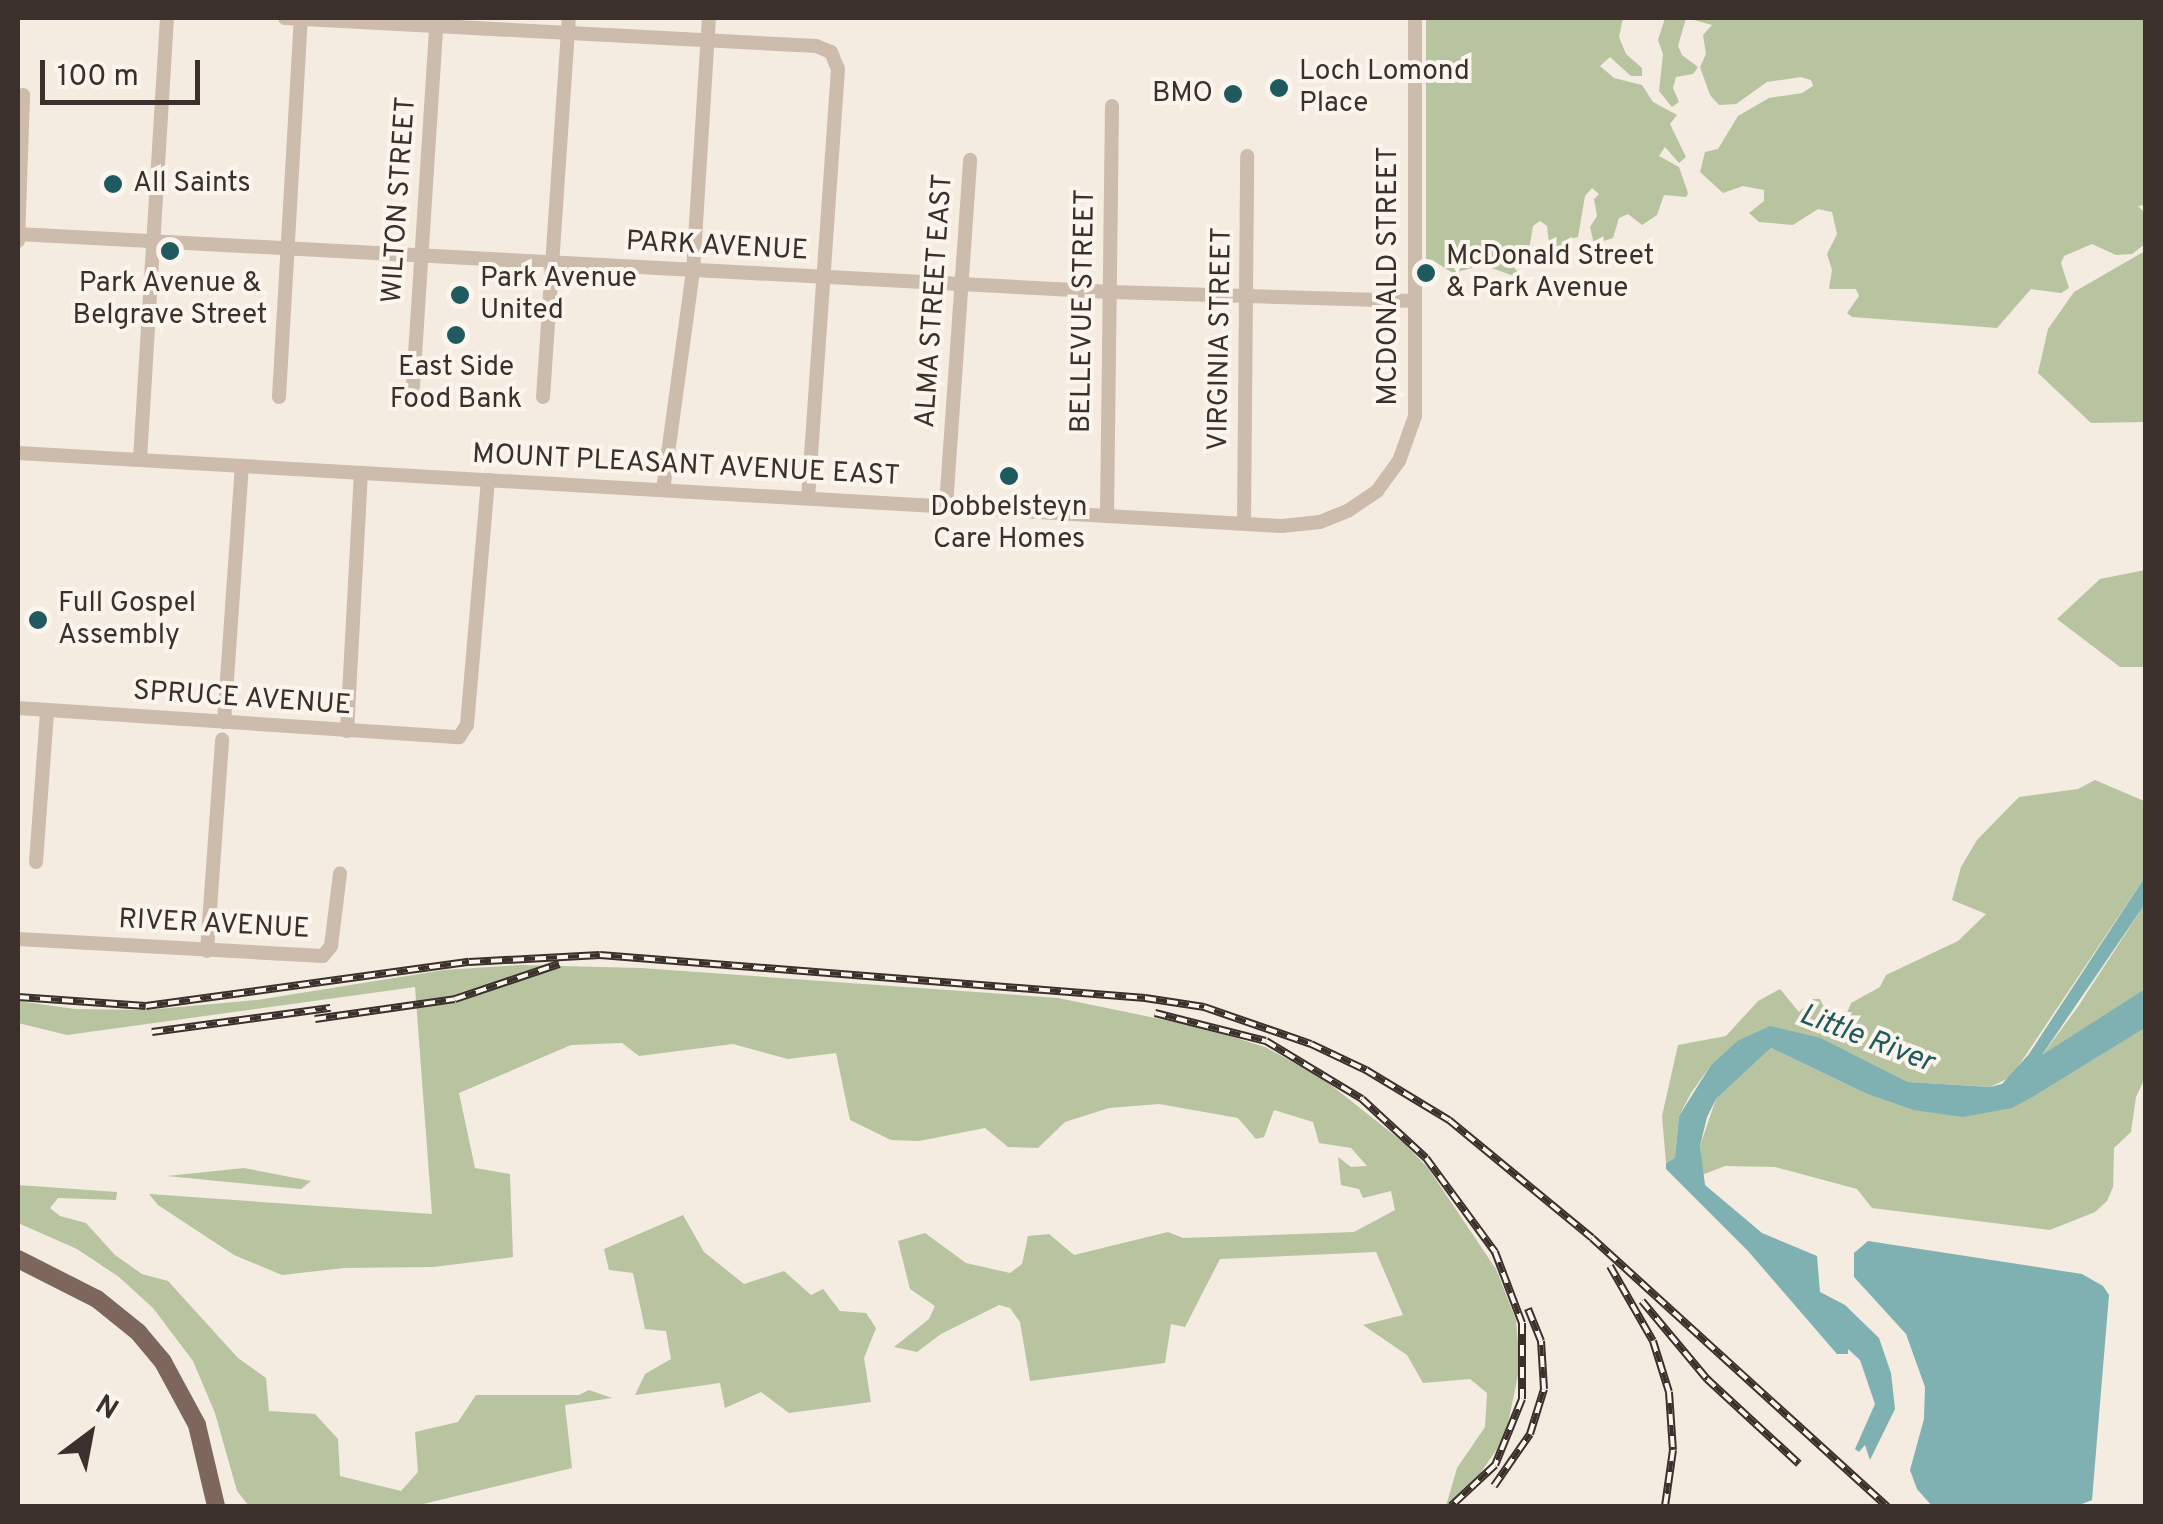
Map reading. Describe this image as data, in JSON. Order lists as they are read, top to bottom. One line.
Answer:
{"streets":{"street":["WILTON STREET","PARK AVENUE","MCDONALD STREET","ALMA STREET EAST","BELLEVUE STREET","VIRGINIA STREET","MOUNT PLEASANT AVENUE EAST","SPRUCE AVENUE","RIVER AVENUE"]},"crossings":[["WILTON STREET","PARK AVENUE"],["PARK AVENUE","MCDONALD STREET"],["PARK AVENUE","ALMA STREET EAST"],["PARK AVENUE","BELLEVUE STREET"],["PARK AVENUE","VIRGINIA STREET"],["MCDONALD STREET","MOUNT PLEASANT AVENUE EAST"],["ALMA STREET EAST","MOUNT PLEASANT AVENUE EAST"],["BELLEVUE STREET","MOUNT PLEASANT AVENUE EAST"],["VIRGINIA STREET","MOUNT PLEASANT AVENUE EAST"],["MOUNT PLEASANT AVENUE EAST","SPRUCE AVENUE"]],"water":["Little River"],"places":["Loch Lomond Place","BMO","All Saints","Park Avenue & Belgrave Street","McDonald Street & Park Avenue","Park Avenue United","East Side Food Bank","Dobbelsteyn Care Homes","Full Gospel Assembly"],"scale_bar":"100 m","north":"top right"}
